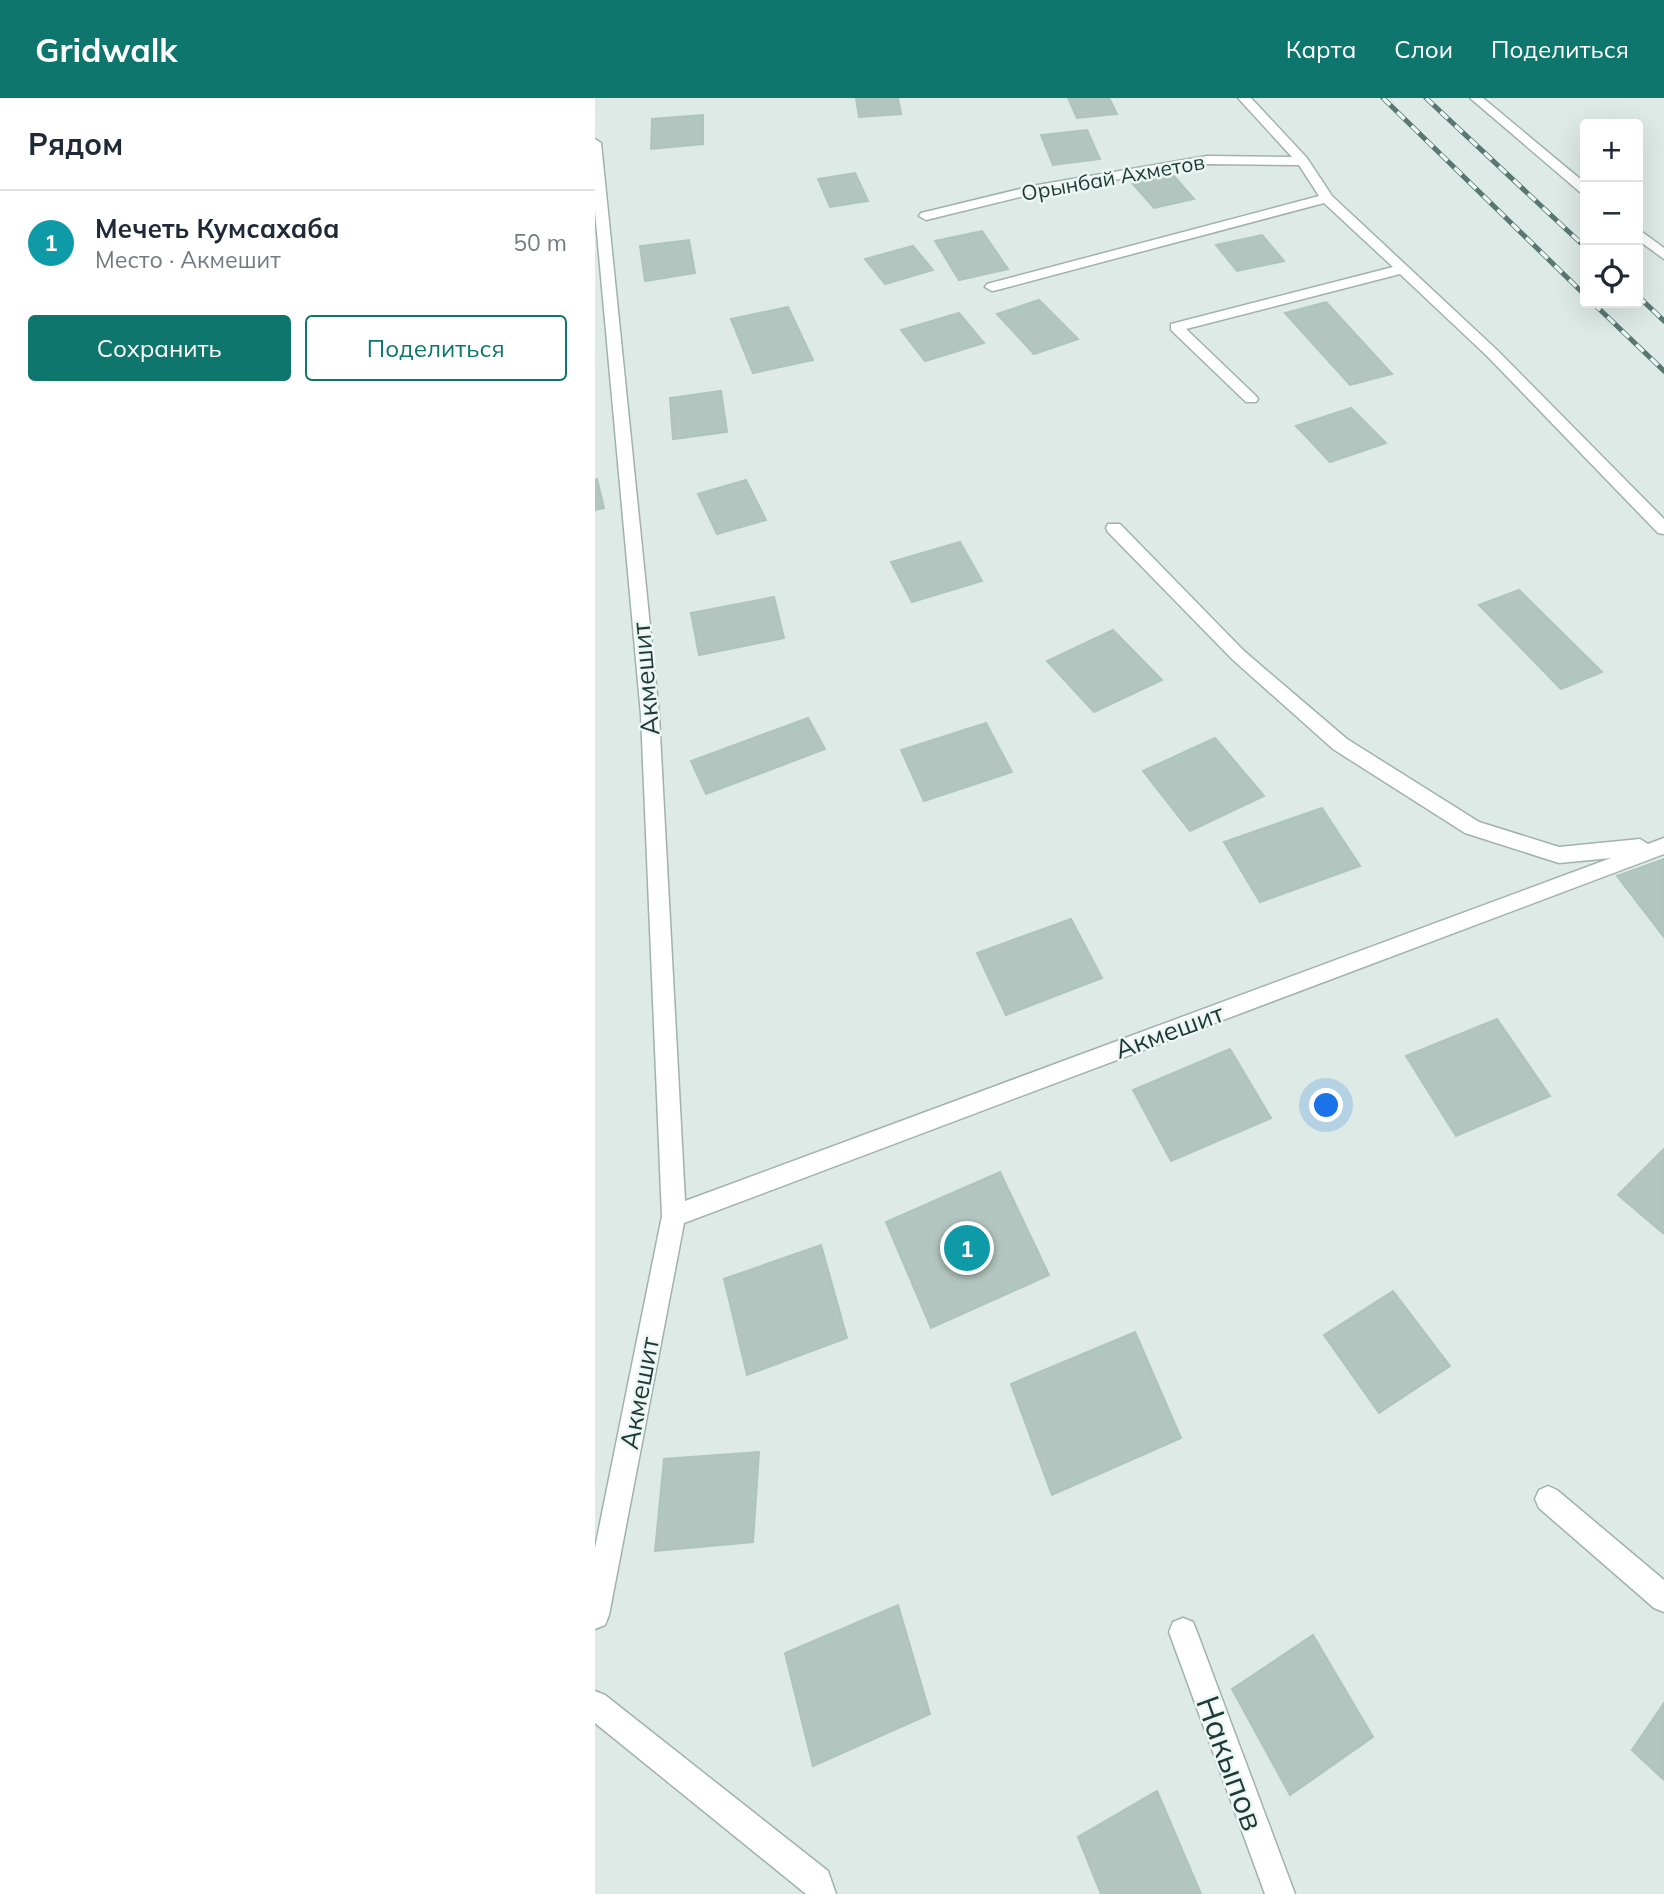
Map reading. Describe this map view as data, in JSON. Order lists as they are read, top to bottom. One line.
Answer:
{"streets":{"street":["Орынбай Ахметов","Акмешит","Накыпов"]},"page":{"header":"Gridwalk","nav":["Карта","Слои","Поделиться"],"heading":"Рядом","map_buttons":["+","−"],"list":[{"mark":"1","name":"Мечеть Кумсахаба","note":"Место · Акмешит","value":"50 m"}],"buttons":["Сохранить","Поделиться"],"pins":"1"}}
